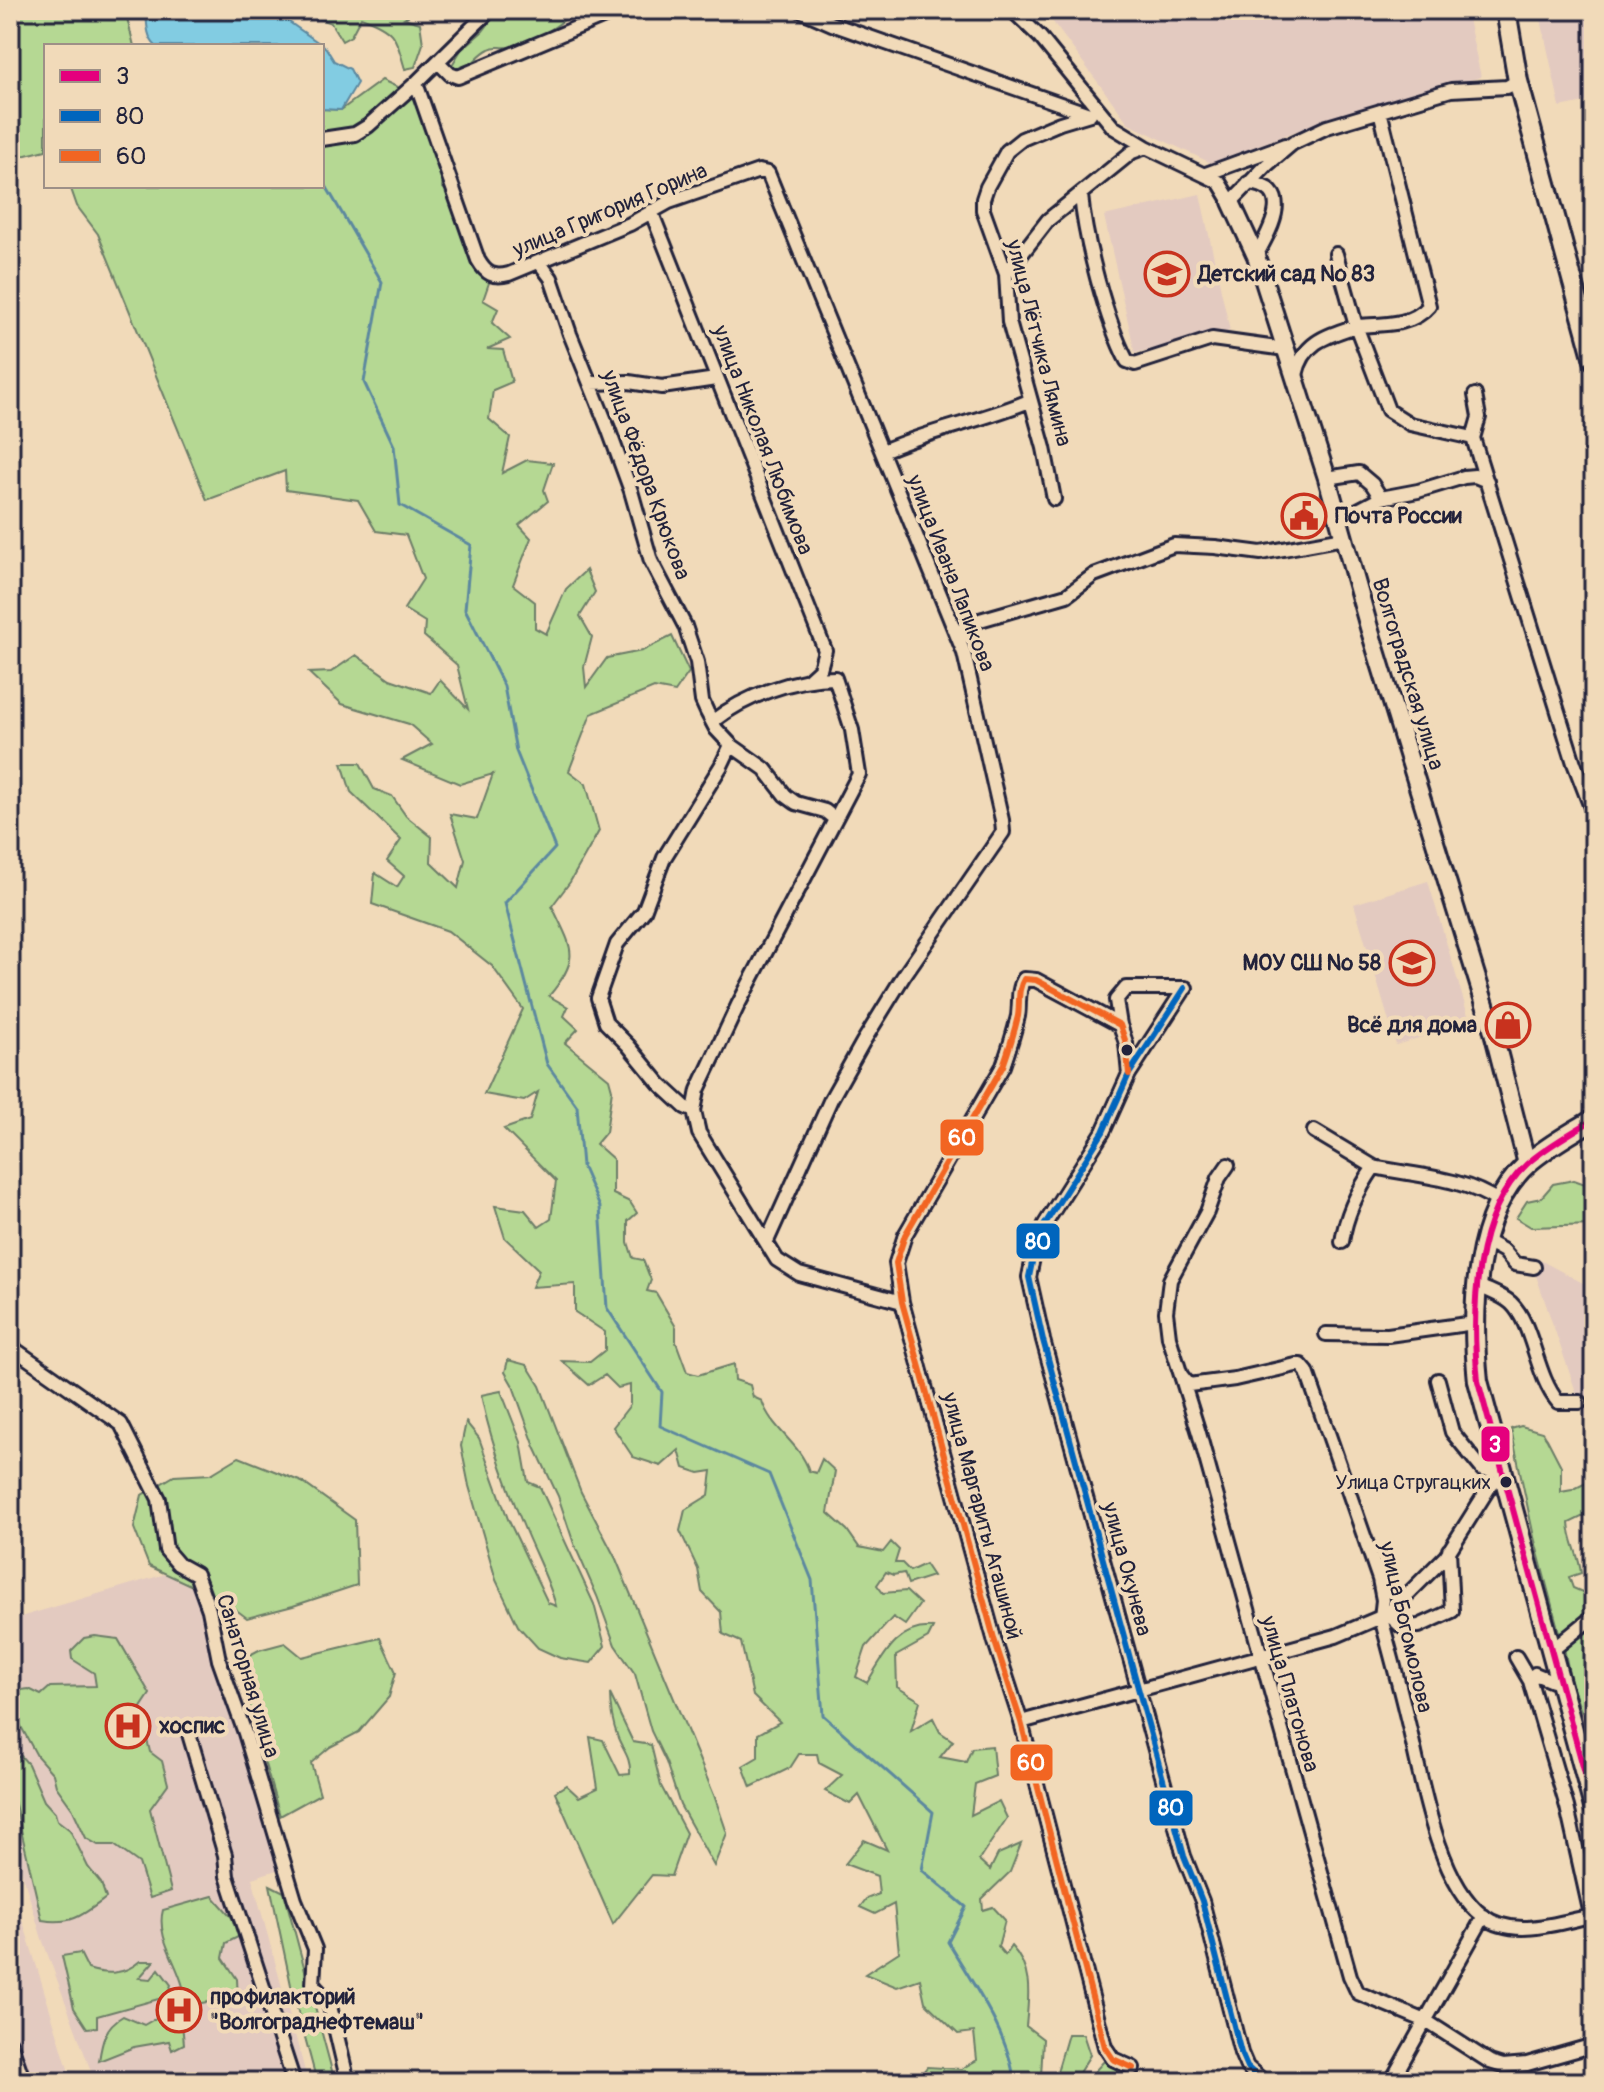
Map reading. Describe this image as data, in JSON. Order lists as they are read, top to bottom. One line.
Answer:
{"streets":{"street":["улица Григория Горина","улица Лётчика Лямина","улица Николая Любимова","улица Фёдора Крюкова","улица Ивана Лапикова","Волгоградская улица","улица Маргариты Агашиной","улица Окунева","улица Богомолова","Санаторная улица","улица Платонова"]},"crossings":[["улица Григория Горина","улица Николая Любимова"],["улица Григория Горина","улица Фёдора Крюкова"],["улица Григория Горина","улица Ивана Лапикова"],["улица Маргариты Агашиной","улица Окунева"]],"places":{"school or university":["Детский сад № 83","МОУ СШ № 58"],"public building":["Почта России"],"shop":["Всё для дома"],"other":["Улица Стругацких"],"hospital":["хоспис","профилакторий \"Волгограднефтемаш\""]},"lines":["transit line 60","transit line 80","transit line 3"],"legend":["3","80","60"]}
